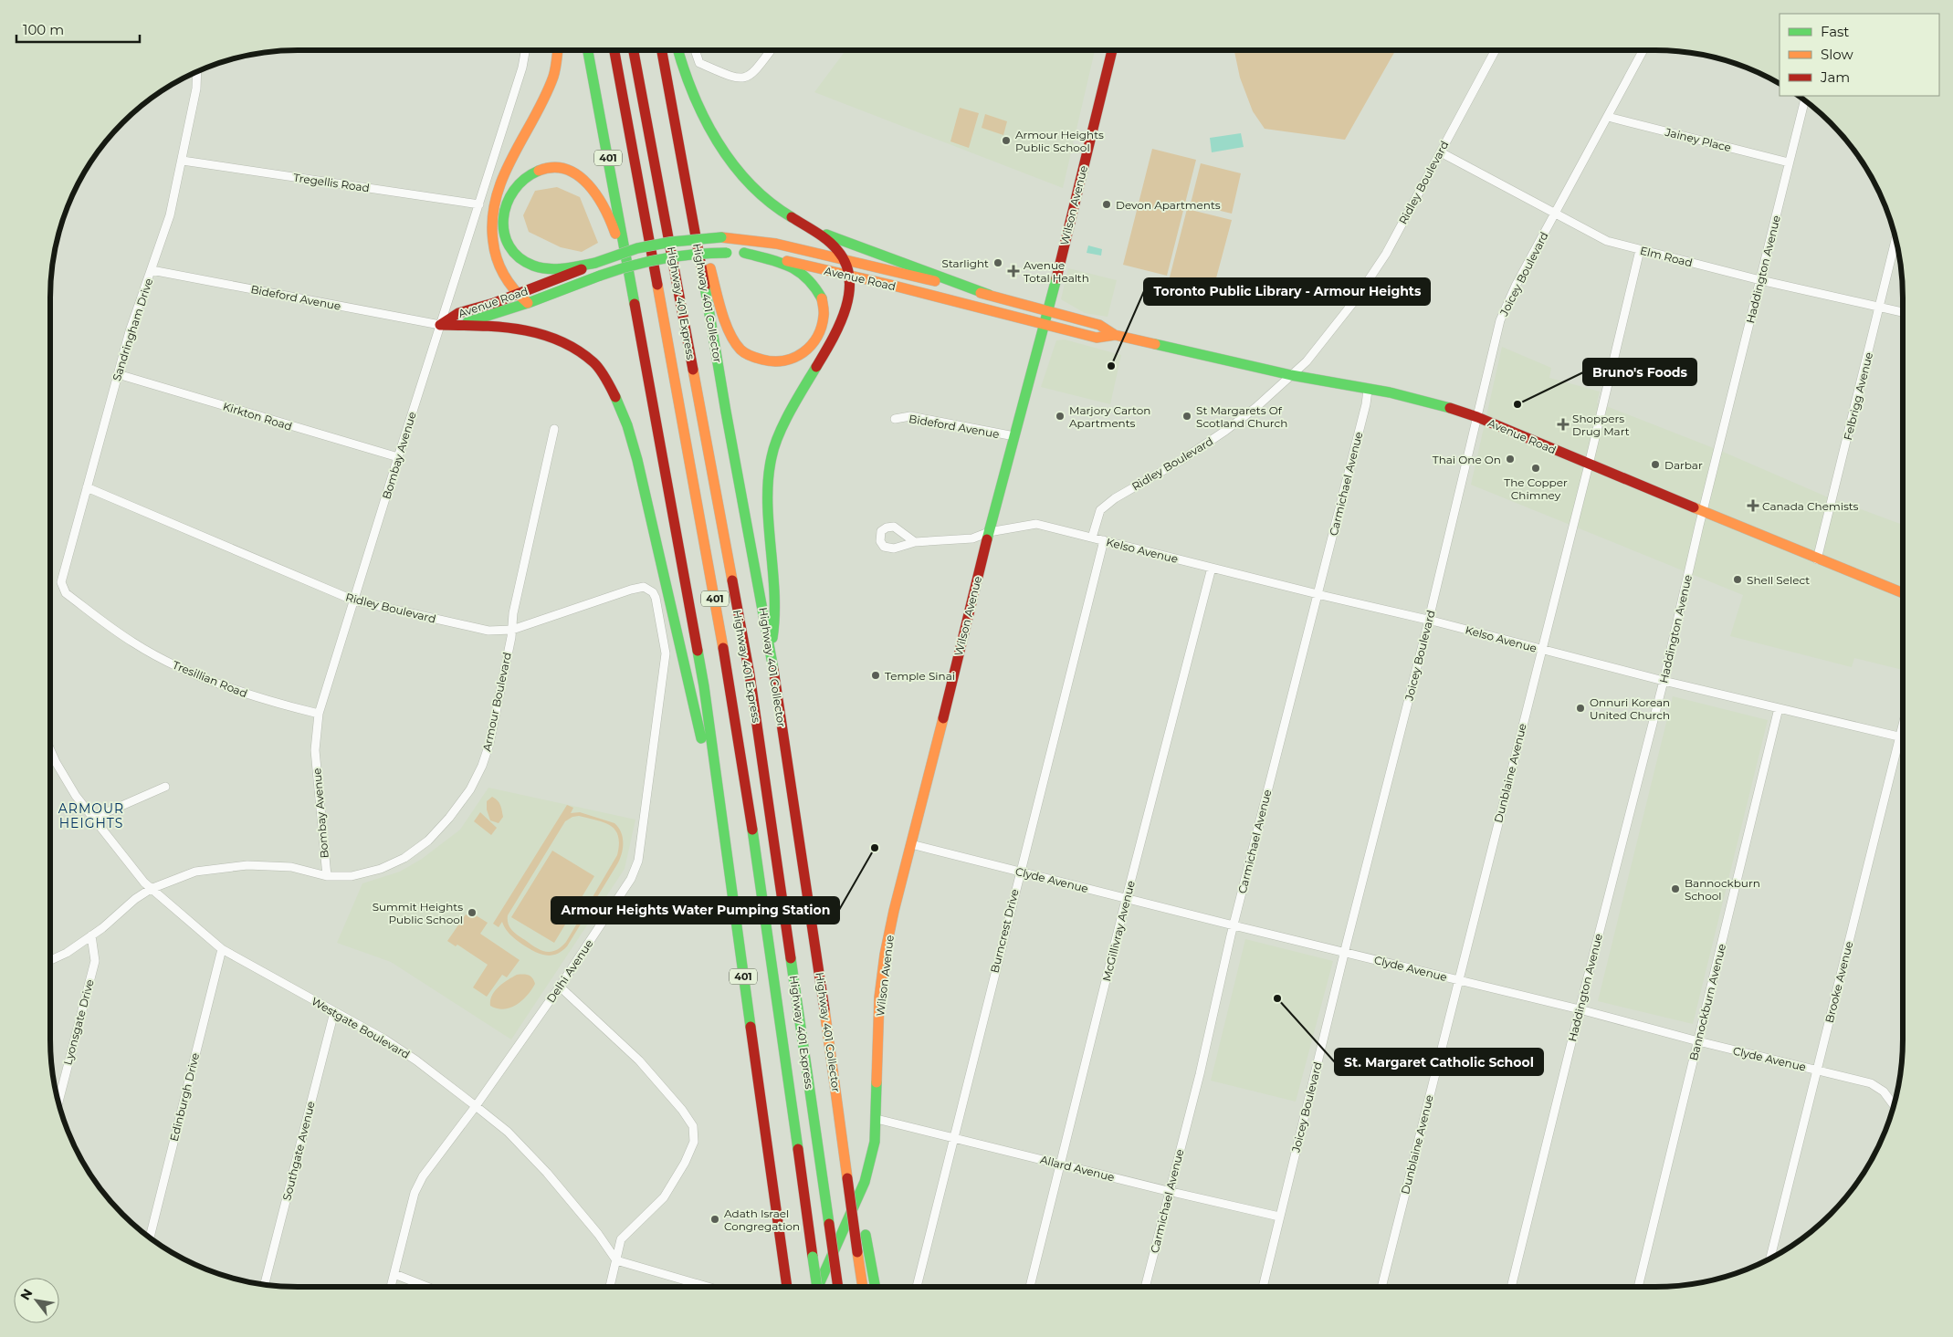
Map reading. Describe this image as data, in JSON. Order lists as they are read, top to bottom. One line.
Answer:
{"streets":{"main road":["401","Wilson Avenue","Avenue Road","Highway 401 Express","Highway 401 Collector"],"street":["Jainey Place","Tregellis Road","Ridley Boulevard","Elm Road","Haddington Avenue","Joicey Boulevard","Bideford Avenue","Sandringham Drive","Felbrigg Avenue","Kirkton Road","Bombay Avenue","Carmichael Avenue","Kelso Avenue","Tresillian Road","Armour Boulevard","Dunblaine Avenue","Clyde Avenue","Burncrest Drive","McGillivray Avenue","Delhi Avenue","Brooke Avenue","Bannockburn Avenue","Lyonsgate Drive","Westgate Boulevard","Edinburgh Drive","Southgate Avenue","Allard Avenue"]},"crossings":[["Jainey Place","Haddington Avenue"],["Jainey Place","Joicey Boulevard"],["Tregellis Road","Sandringham Drive"],["Tregellis Road","Bombay Avenue"],["Ridley Boulevard","Elm Road"],["Ridley Boulevard","Avenue Road"],["Ridley Boulevard","Sandringham Drive"],["Ridley Boulevard","Bombay Avenue"],["Ridley Boulevard","Kelso Avenue"],["Ridley Boulevard","Armour Boulevard"],["Ridley Boulevard","Delhi Avenue"],["Wilson Avenue","Avenue Road"],["Wilson Avenue","Bideford Avenue"],["Wilson Avenue","Clyde Avenue"],["Wilson Avenue","Allard Avenue"],["Elm Road","Haddington Avenue"],["Elm Road","Joicey Boulevard"],["Elm Road","Felbrigg Avenue"],["Elm Road","Dunblaine Avenue"],["Haddington Avenue","Avenue Road"],["Haddington Avenue","Kelso Avenue"],["Haddington Avenue","Clyde Avenue"],["Joicey Boulevard","Avenue Road"],["Joicey Boulevard","Kelso Avenue"],["Joicey Boulevard","Clyde Avenue"],["Joicey Boulevard","Allard Avenue"],["Avenue Road","Bideford Avenue"],["Avenue Road","Felbrigg Avenue"],["Avenue Road","Bombay Avenue"],["Avenue Road","Carmichael Avenue"],["Avenue Road","Dunblaine Avenue"],["Bideford Avenue","Sandringham Drive"],["Bideford Avenue","Bombay Avenue"],["Sandringham Drive","Kirkton Road"],["Sandringham Drive","Tresillian Road"],["Kirkton Road","Bombay Avenue"],["Bombay Avenue","Tresillian Road"],["Bombay Avenue","Armour Boulevard"],["Carmichael Avenue","Kelso Avenue"],["Carmichael Avenue","Clyde Avenue"],["Carmichael Avenue","Allard Avenue"],["Kelso Avenue","Dunblaine Avenue"],["Kelso Avenue","Burncrest Drive"],["Kelso Avenue","McGillivray Avenue"],["Kelso Avenue","Brooke Avenue"],["Kelso Avenue","Bannockburn Avenue"],["Armour Boulevard","Lyonsgate Drive"],["Armour Boulevard","Westgate Boulevard"],["Dunblaine Avenue","Clyde Avenue"],["Clyde Avenue","Burncrest Drive"],["Clyde Avenue","McGillivray Avenue"],["Clyde Avenue","Brooke Avenue"],["Clyde Avenue","Bannockburn Avenue"],["Burncrest Drive","Allard Avenue"],["McGillivray Avenue","Allard Avenue"],["Delhi Avenue","Westgate Boulevard"],["Westgate Boulevard","Edinburgh Drive"],["Westgate Boulevard","Southgate Avenue"]],"districts":["ARMOUR HEIGHTS"],"places":{"other":["Armour Heights Public School","Devon Apartments","Starlight","Toronto Public Library - Armour Heights","Bruno's Foods","Marjory Carton Apartments","St Margarets Of Scotland Church","Thai One On","Darbar","The Copper Chimney","Shell Select","Temple Sinai","Onnuri Korean United Church","Armour Heights Water Pumping Station","Bannockburn School","Summit Heights Public School","St. Margaret Catholic School","Adath Israel Congregation"],"health":["Avenue Total Health","Shoppers Drug Mart","Canada Chemists"]},"legend":["Fast","Slow","Jam"],"scale_bar":"100 m","north":"top left"}
